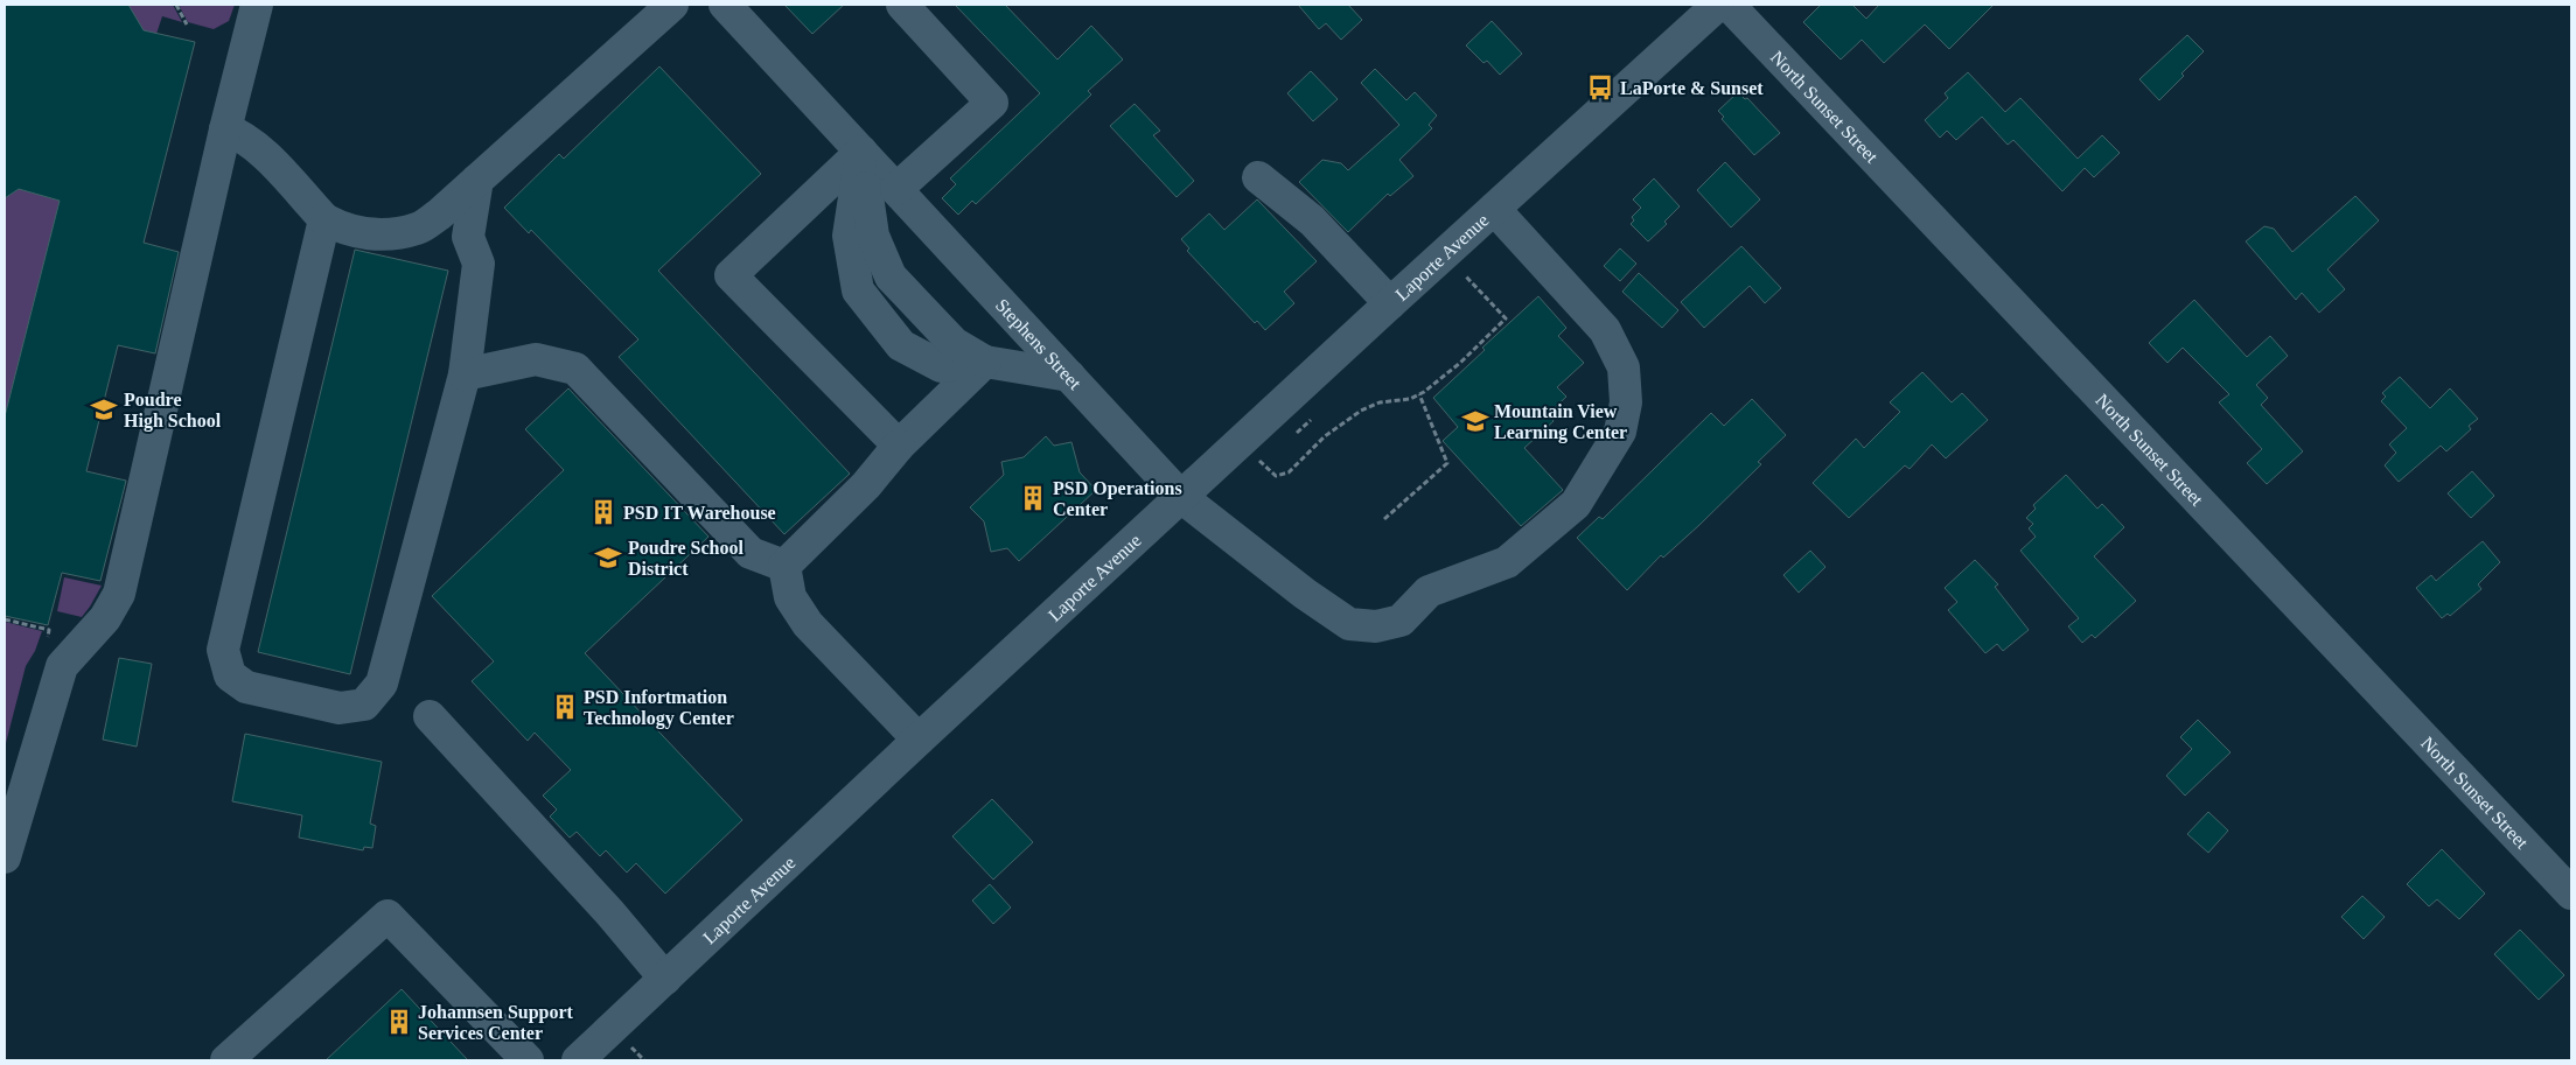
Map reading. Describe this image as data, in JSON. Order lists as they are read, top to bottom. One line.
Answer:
{"streets":{"street":["North Sunset Street","Laporte Avenue","Stephens Street"]},"crossings":[["Laporte Avenue","Stephens Street"]],"places":{"bus stop":["LaPorte & Sunset"],"school or university":["Poudre High School","Mountain View Learning Center","Poudre School District"],"building":["PSD Operations Center","PSD IT Warehouse","PSD Infortmation Technology Center","Johannsen Support Services Center"]}}
